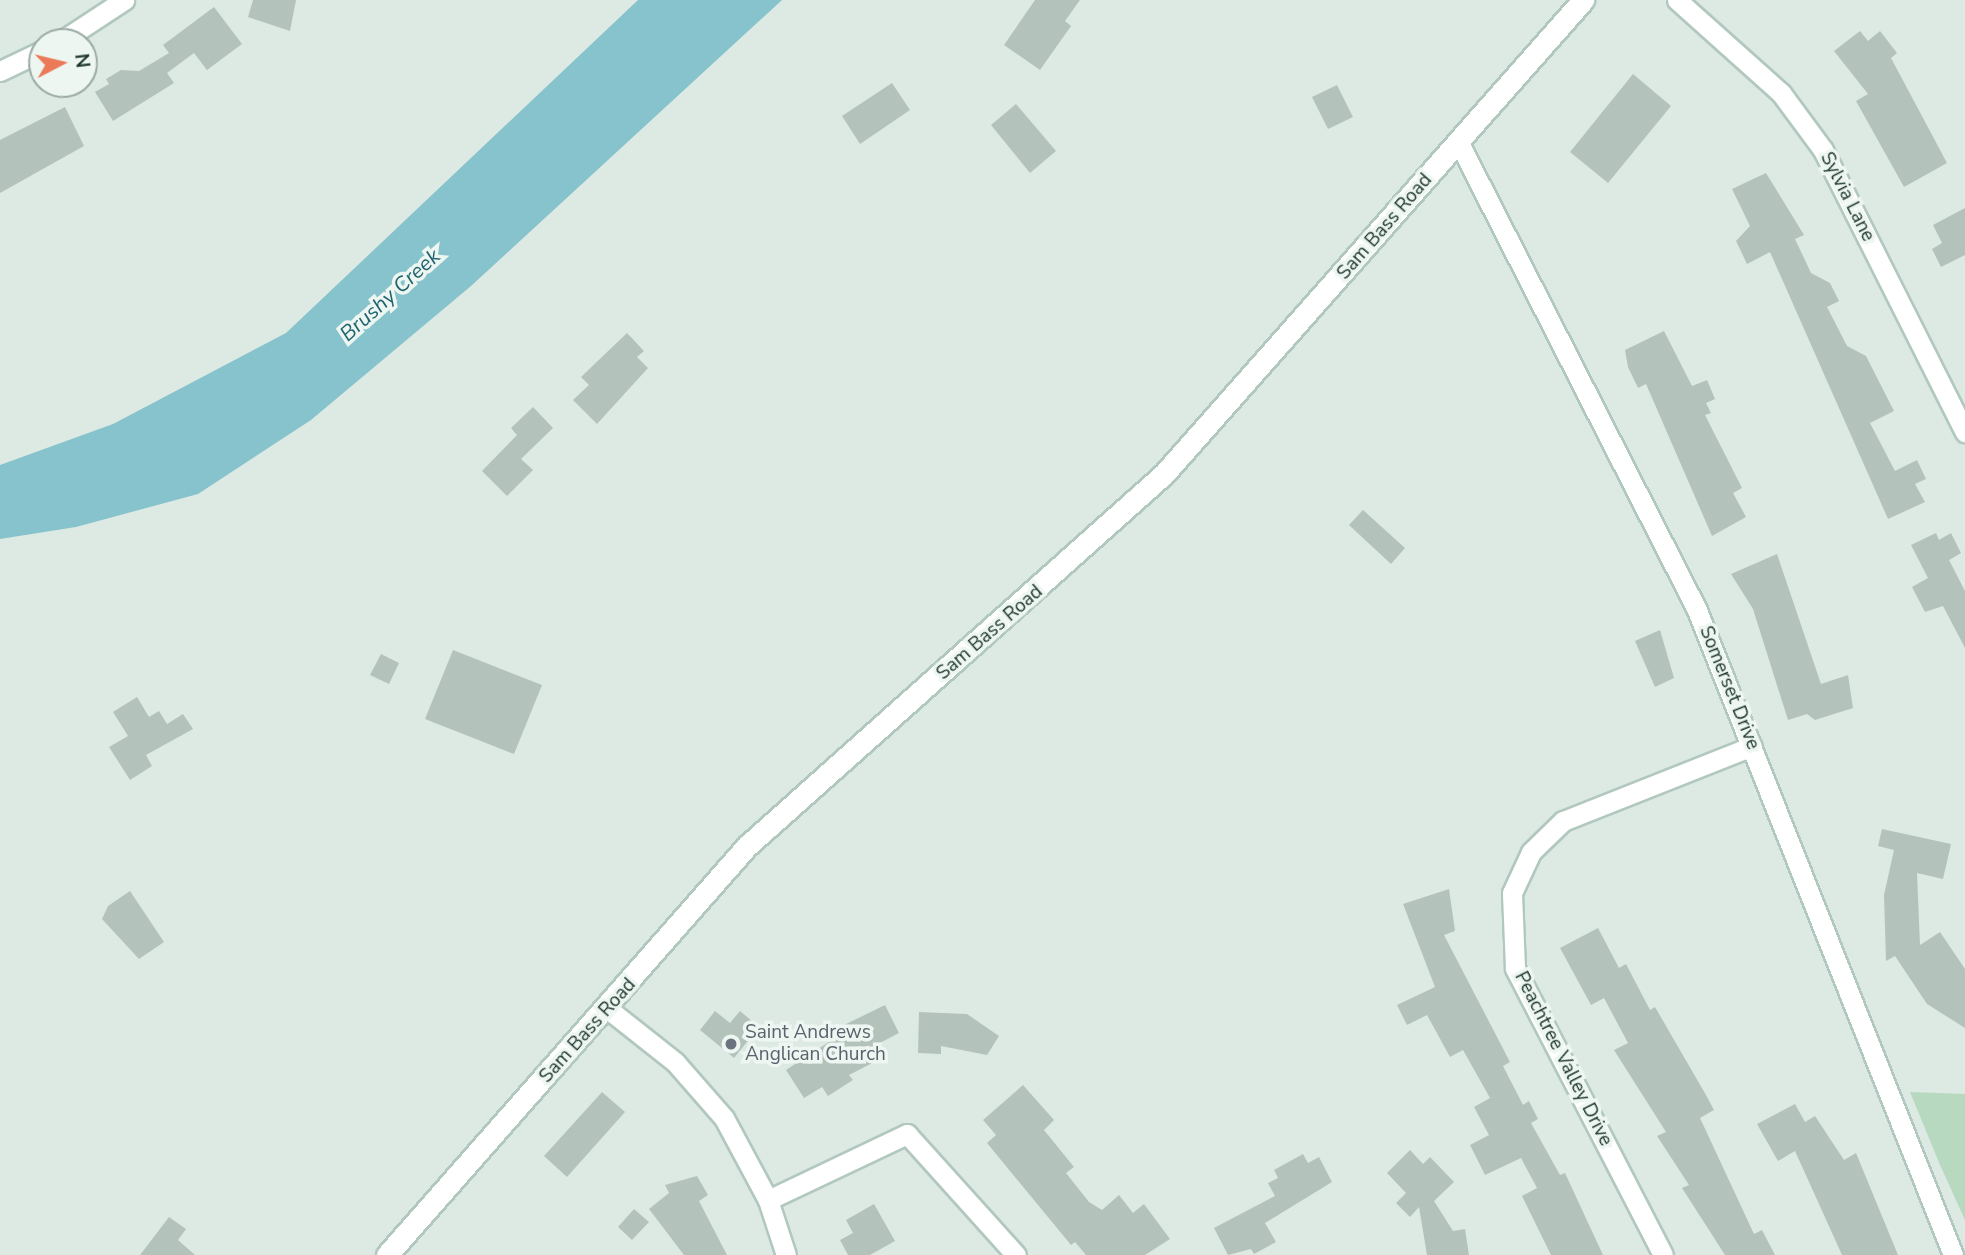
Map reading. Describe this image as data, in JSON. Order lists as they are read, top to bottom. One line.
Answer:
{"streets":{"main road":["Sam Bass Road"],"street":["Sylvia Lane","Somerset Drive","Peachtree Valley Drive"]},"crossings":[["Sam Bass Road","Somerset Drive"],["Somerset Drive","Peachtree Valley Drive"]],"water":["Brushy Creek"],"places":["Saint Andrews Anglican Church"],"north":"right"}
